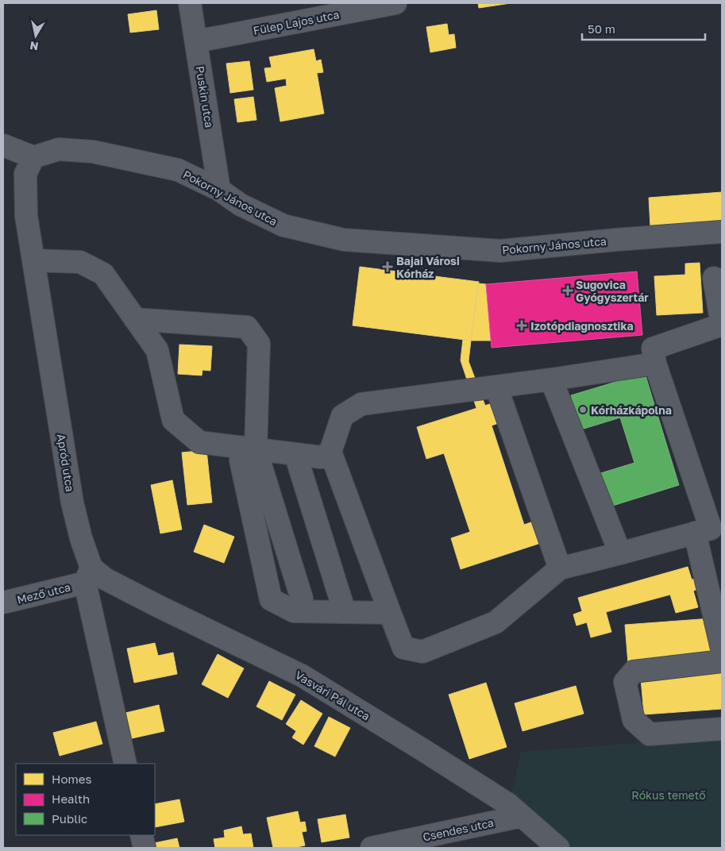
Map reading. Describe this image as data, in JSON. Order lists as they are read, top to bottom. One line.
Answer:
{"streets":{"street":["Fülep Lajos utca","Puskin utca","Pokorny János utca","Apród utca","Mező utca","Vasvári Pál utca","Csendes utca"]},"crossings":[["Fülep Lajos utca","Puskin utca"],["Puskin utca","Pokorny János utca"],["Pokorny János utca","Apród utca"],["Apród utca","Mező utca"],["Apród utca","Vasvári Pál utca"],["Mező utca","Vasvári Pál utca"],["Vasvári Pál utca","Csendes utca"]],"parks":["Rókus temető"],"places":{"health":["Bajai Városi Kórház","Sugovica Gyógyszertár","Izotópdiagnosztika"],"other":["Kórházkápolna"]},"legend":["Homes","Health","Public"],"scale_bar":"50 m","north":"bottom"}
